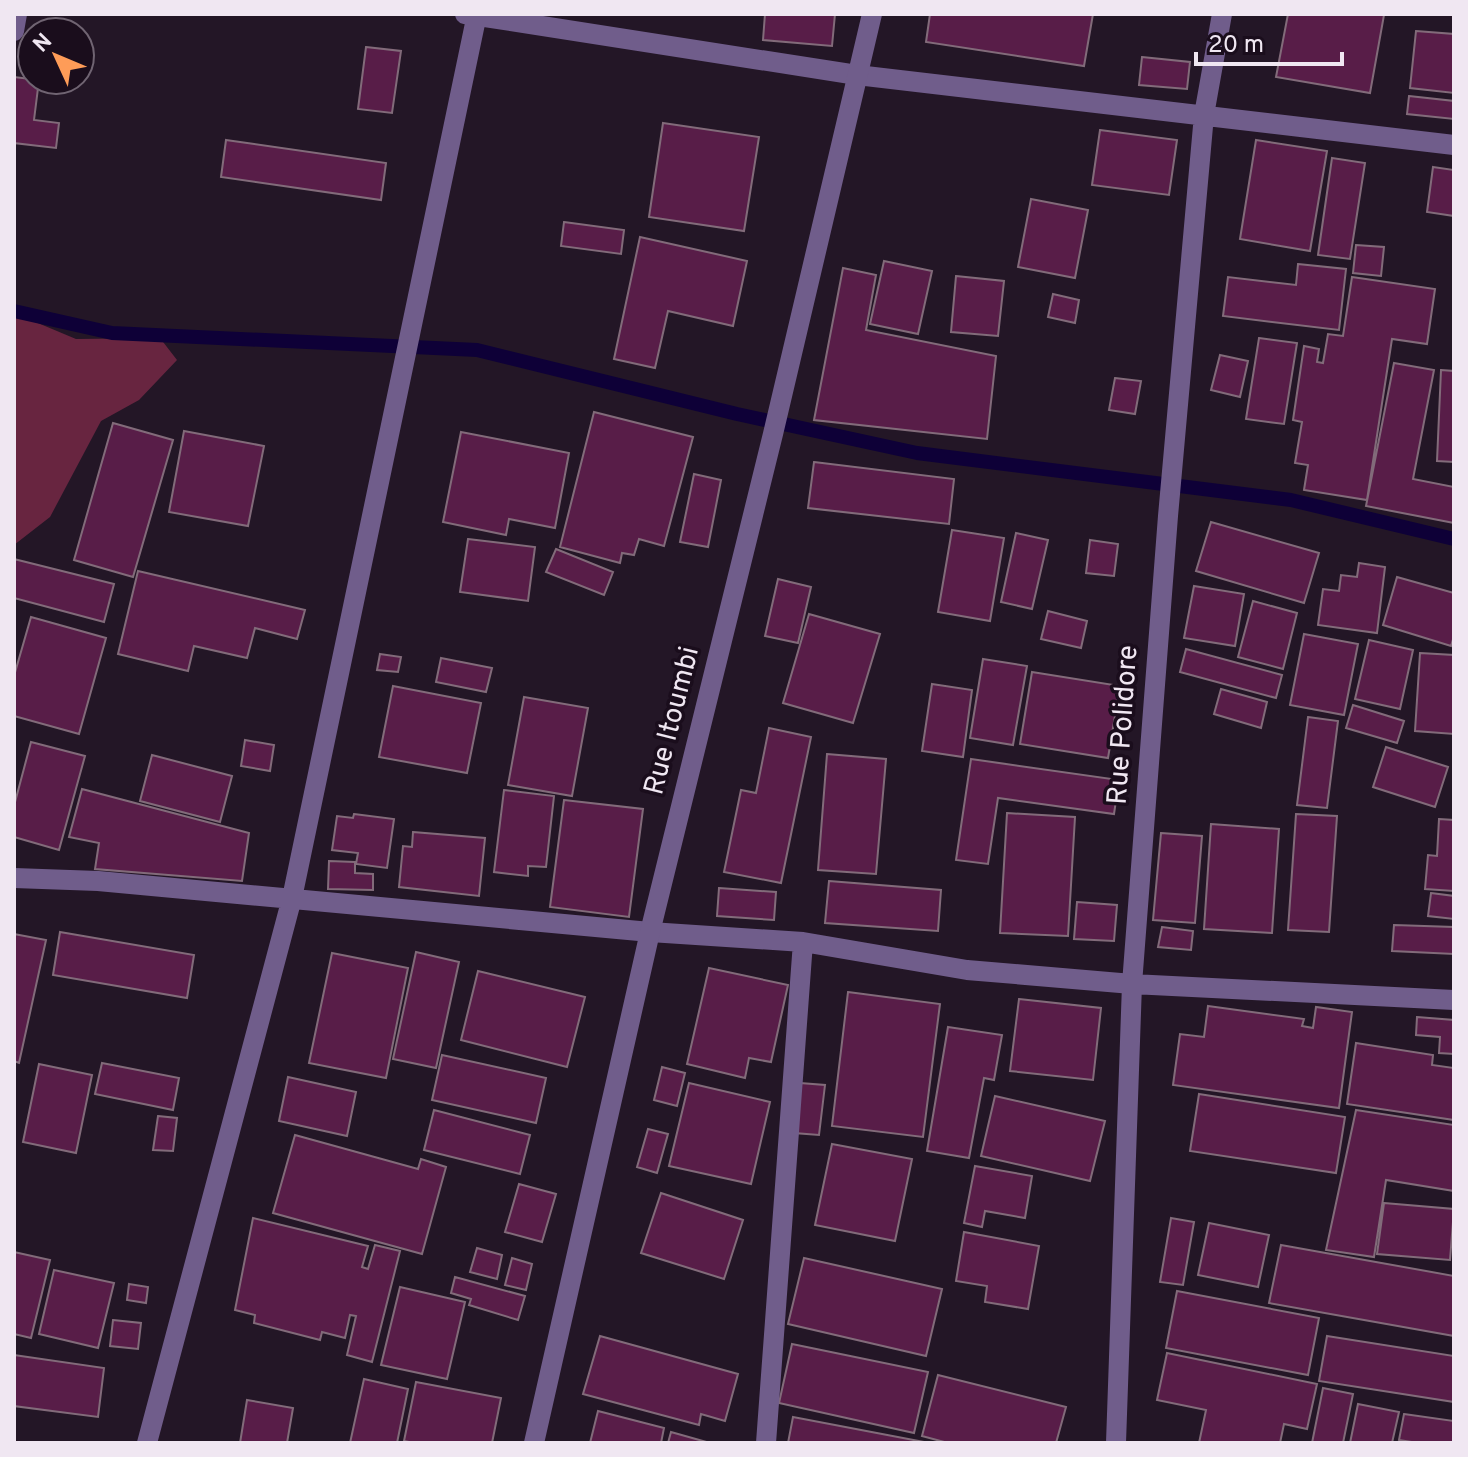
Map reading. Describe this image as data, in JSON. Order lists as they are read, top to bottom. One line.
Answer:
{"streets":{"street":["Rue Itoumbi","Rue Polidore"]},"scale_bar":"20 m","north":"top left"}
